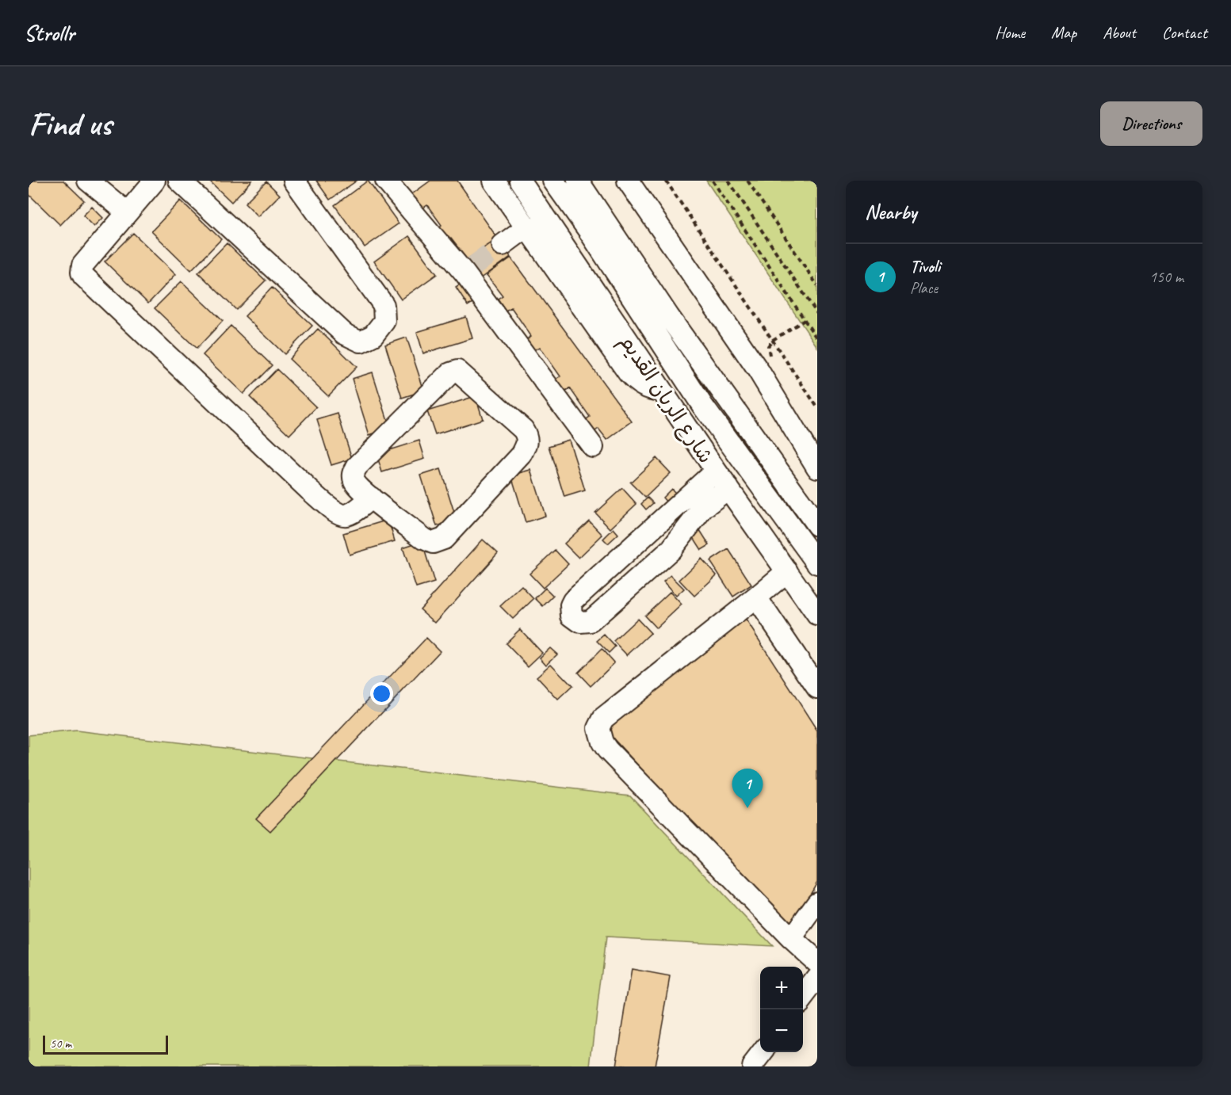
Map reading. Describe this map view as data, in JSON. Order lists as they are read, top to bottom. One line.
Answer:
{"streets":{"street":["شارع الريان القديم"]},"scale_bar":"50 m","page":{"header":"Strollr","nav":["Home","Map","About","Contact"],"buttons":"Directions","title":"Find us","heading":"Nearby","list":[{"mark":"1","name":"Tivoli","note":"Place","value":"150 m"}],"pins":"1","map_buttons":["+","−"],"scale":"50 m"}}
